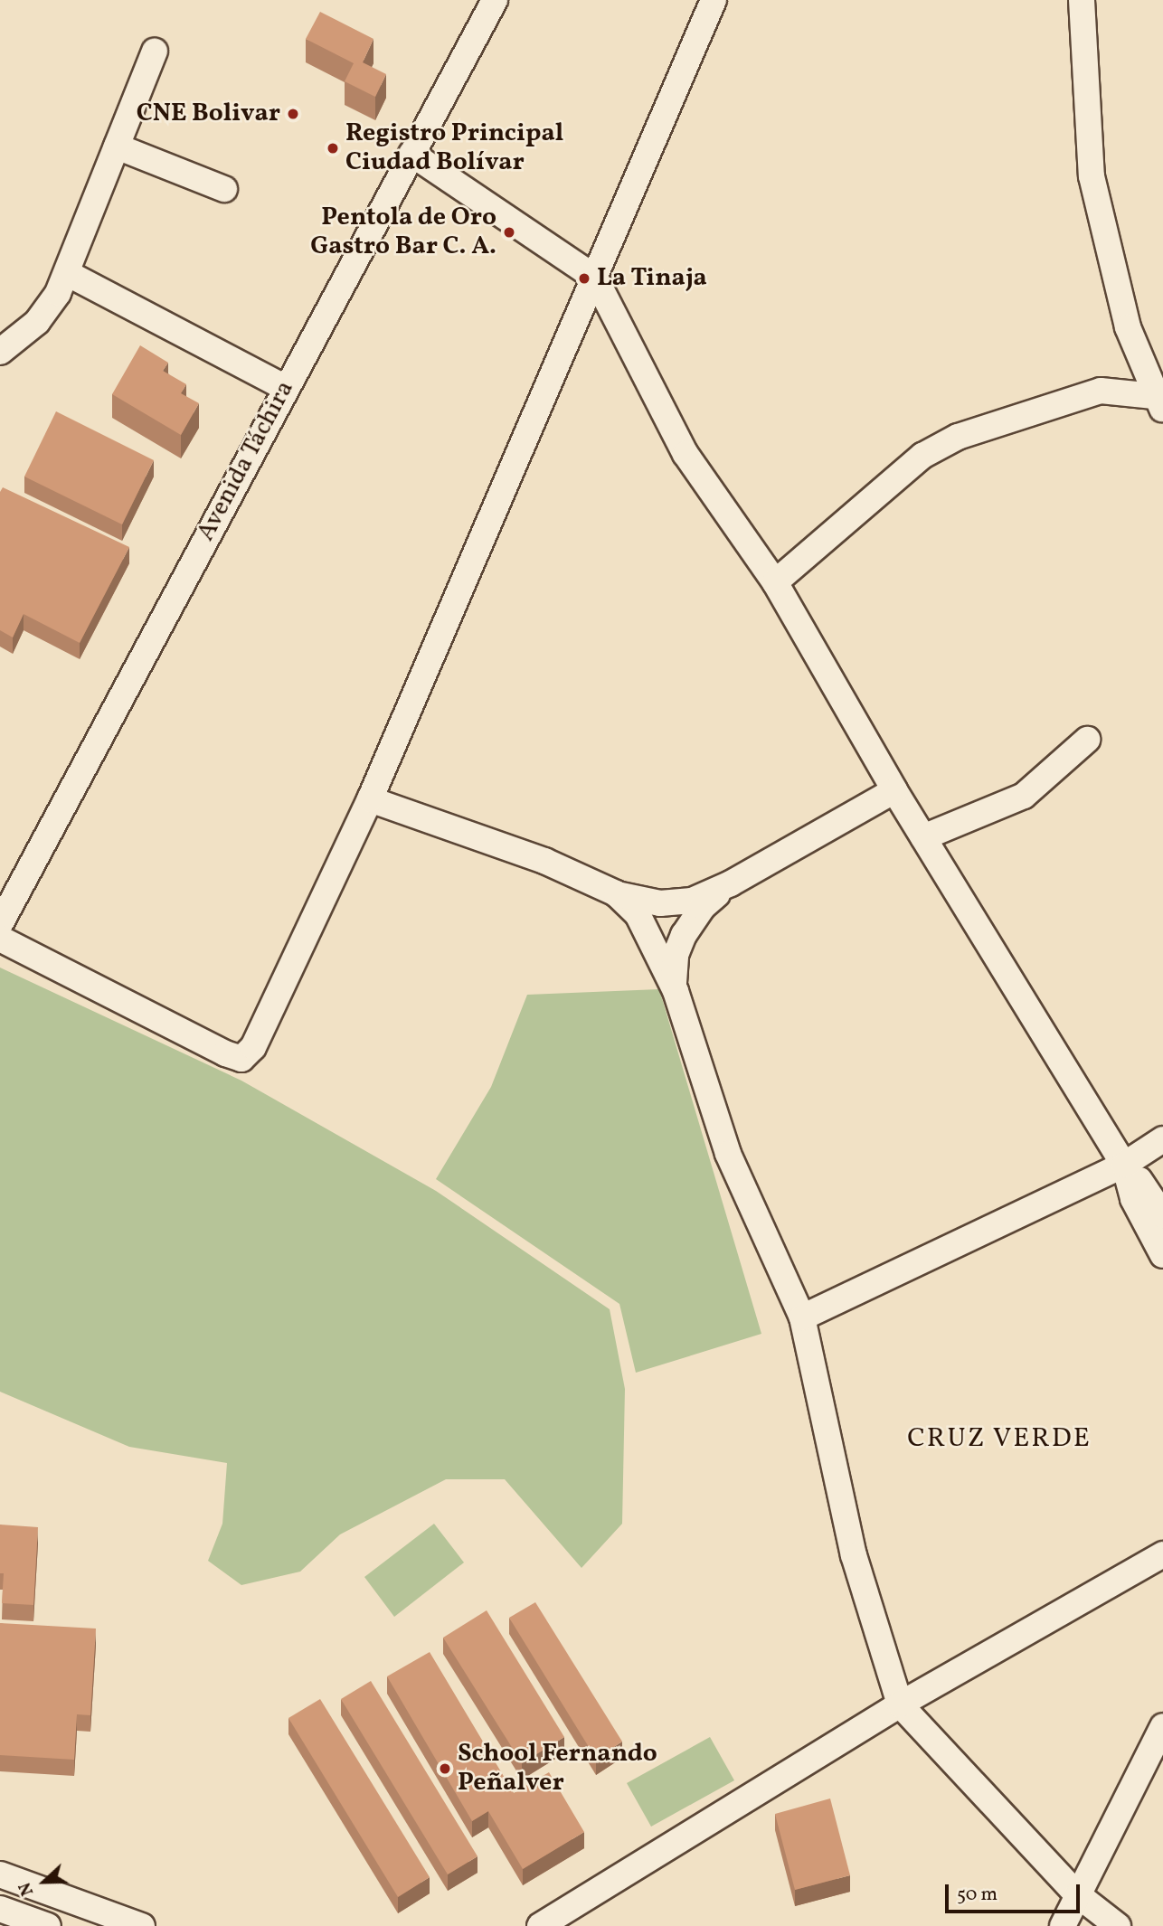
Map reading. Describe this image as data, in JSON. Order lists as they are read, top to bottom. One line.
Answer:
{"streets":{"street":["Avenida Táchira"]},"districts":["CRUZ VERDE"],"places":["CNE Bolivar","Registro Principal Ciudad Bolívar","Pentola de Oro Gastro Bar C. A.","La Tinaja","School Fernando Peñalver"],"scale_bar":"50 m","north":"left"}
